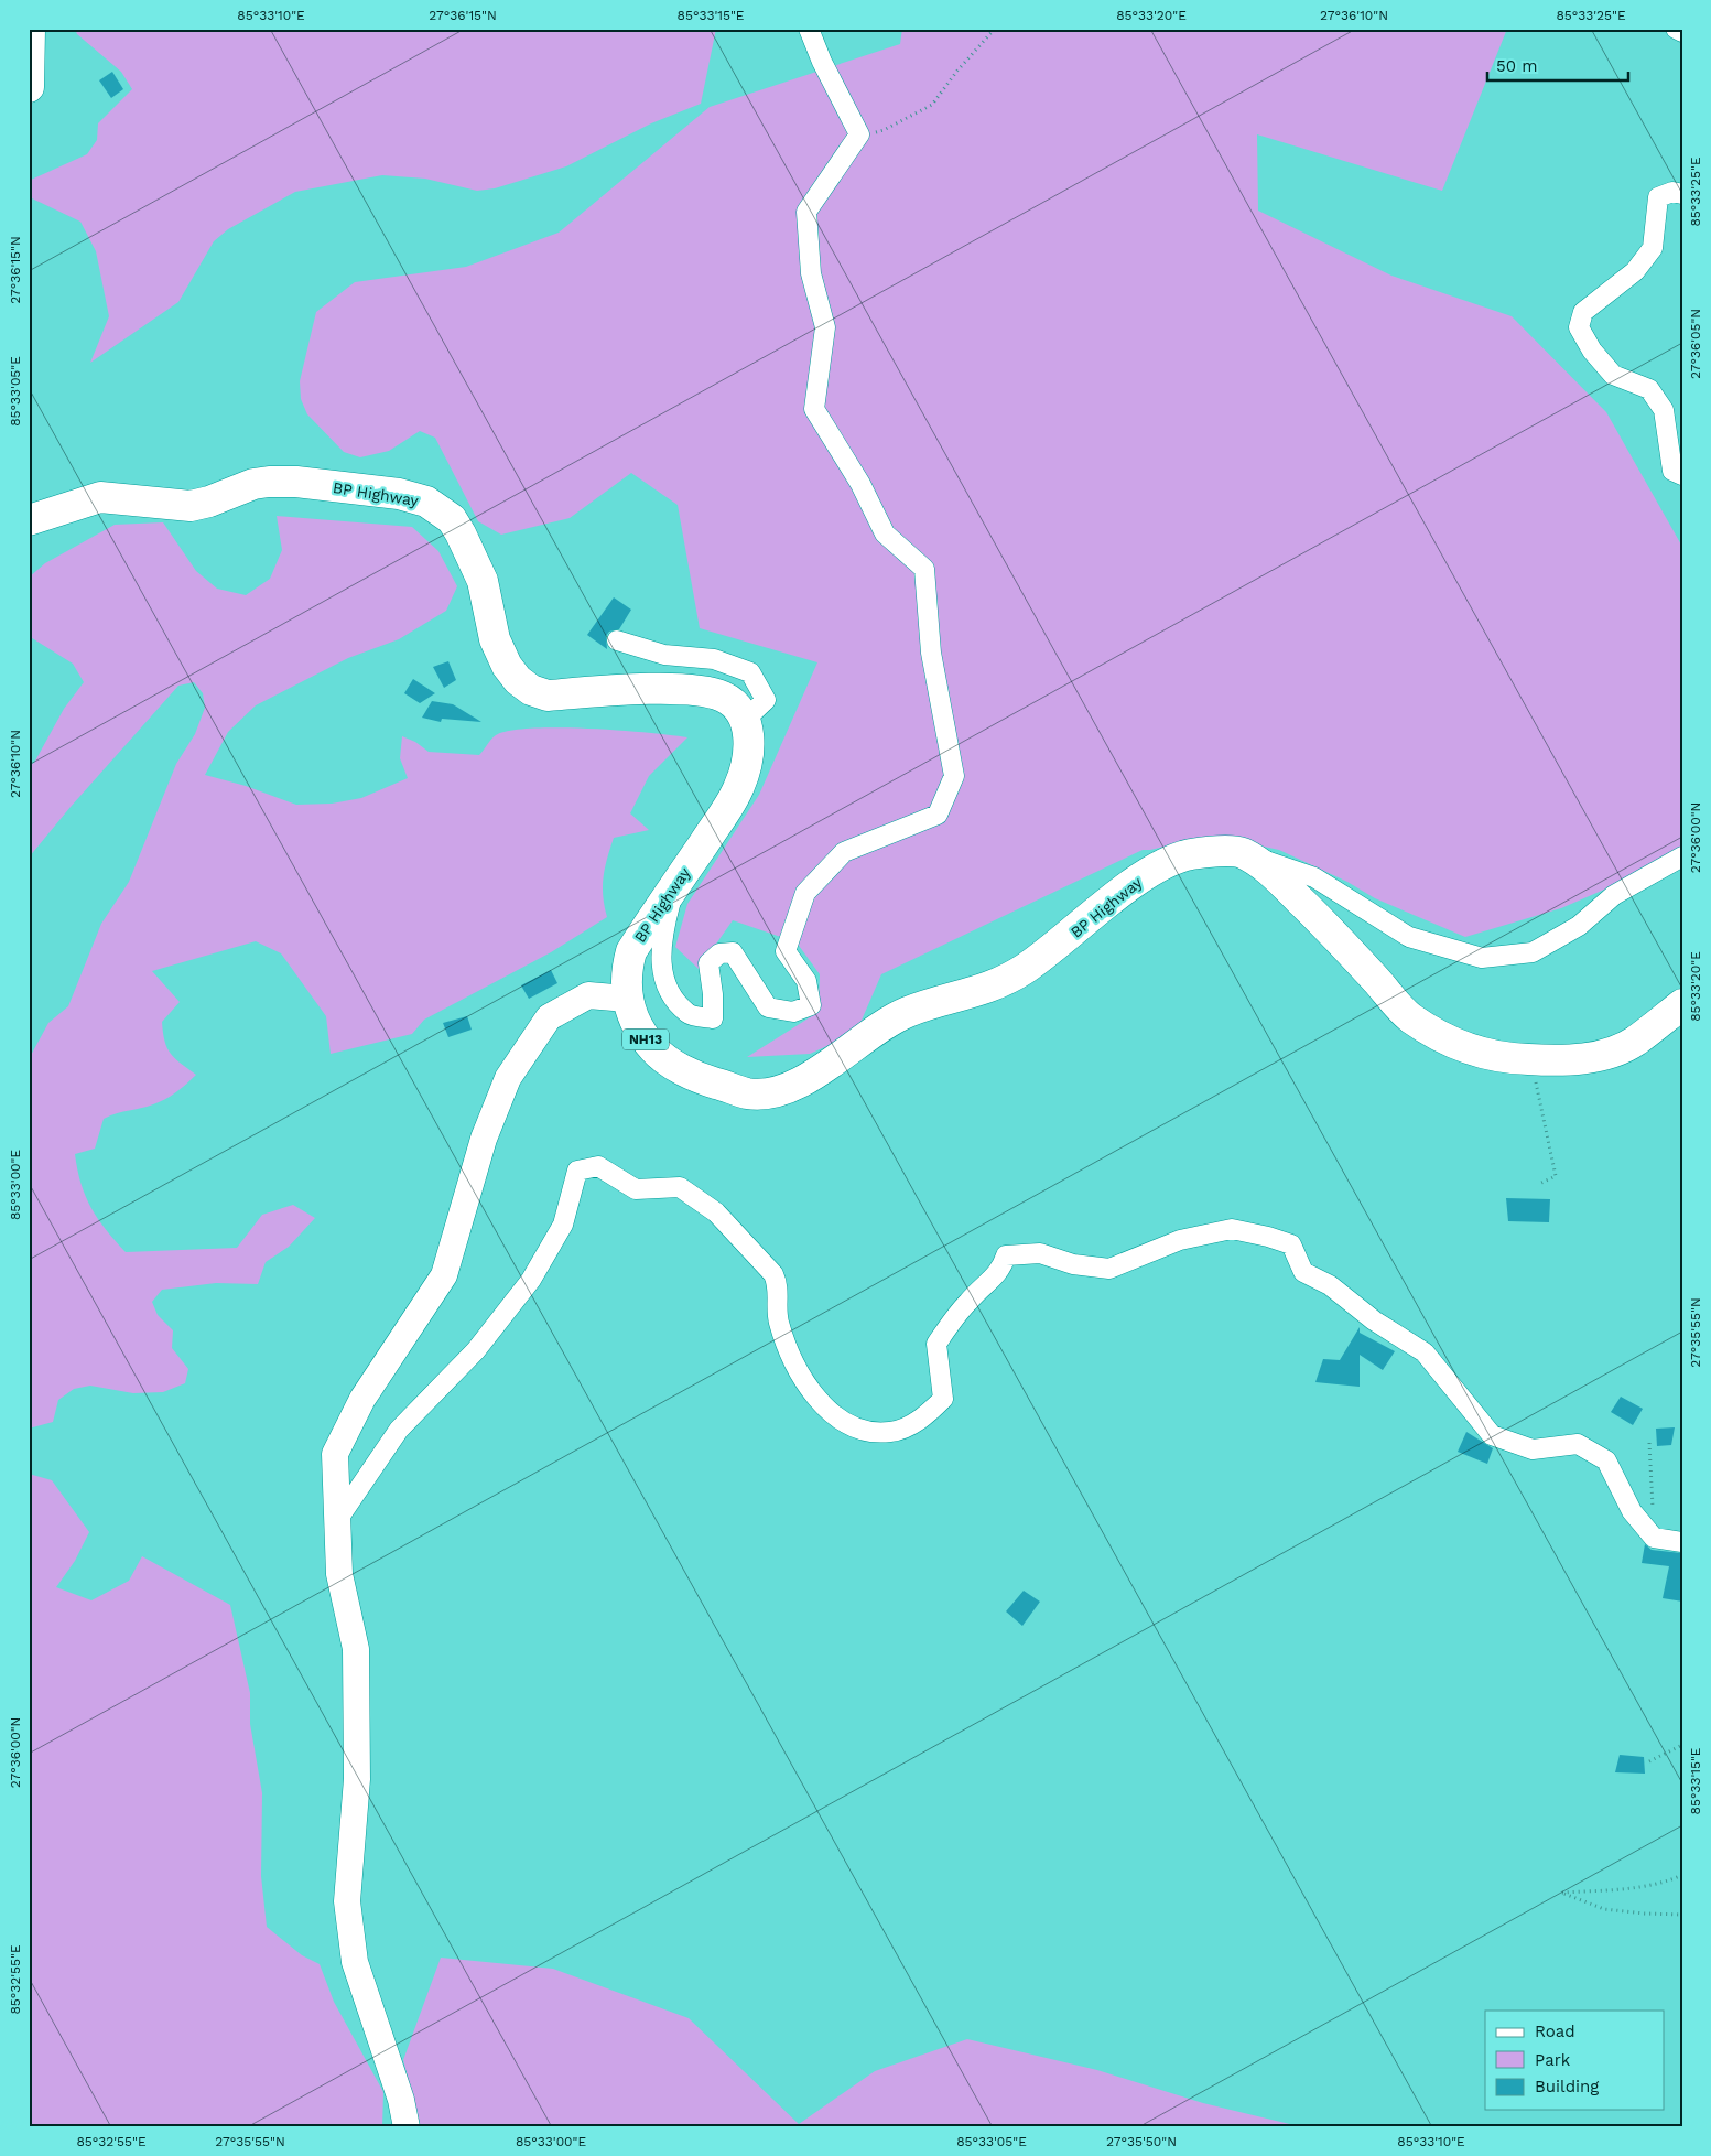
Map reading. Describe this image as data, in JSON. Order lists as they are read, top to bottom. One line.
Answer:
{"streets":{"highway":["BP Highway","NH13"]},"legend":["Road","Park","Building"],"scale_bar":"50 m","coordinates":["85°33'10\"E","27°36'15\"N","85°33'15\"E","85°33'20\"E","27°36'10\"N","85°33'25\"E","27°36'05\"N","85°33'05\"E","27°36'00\"N","85°33'00\"E","27°35'55\"N","85°32'55\"E","27°35'50\"N"]}
